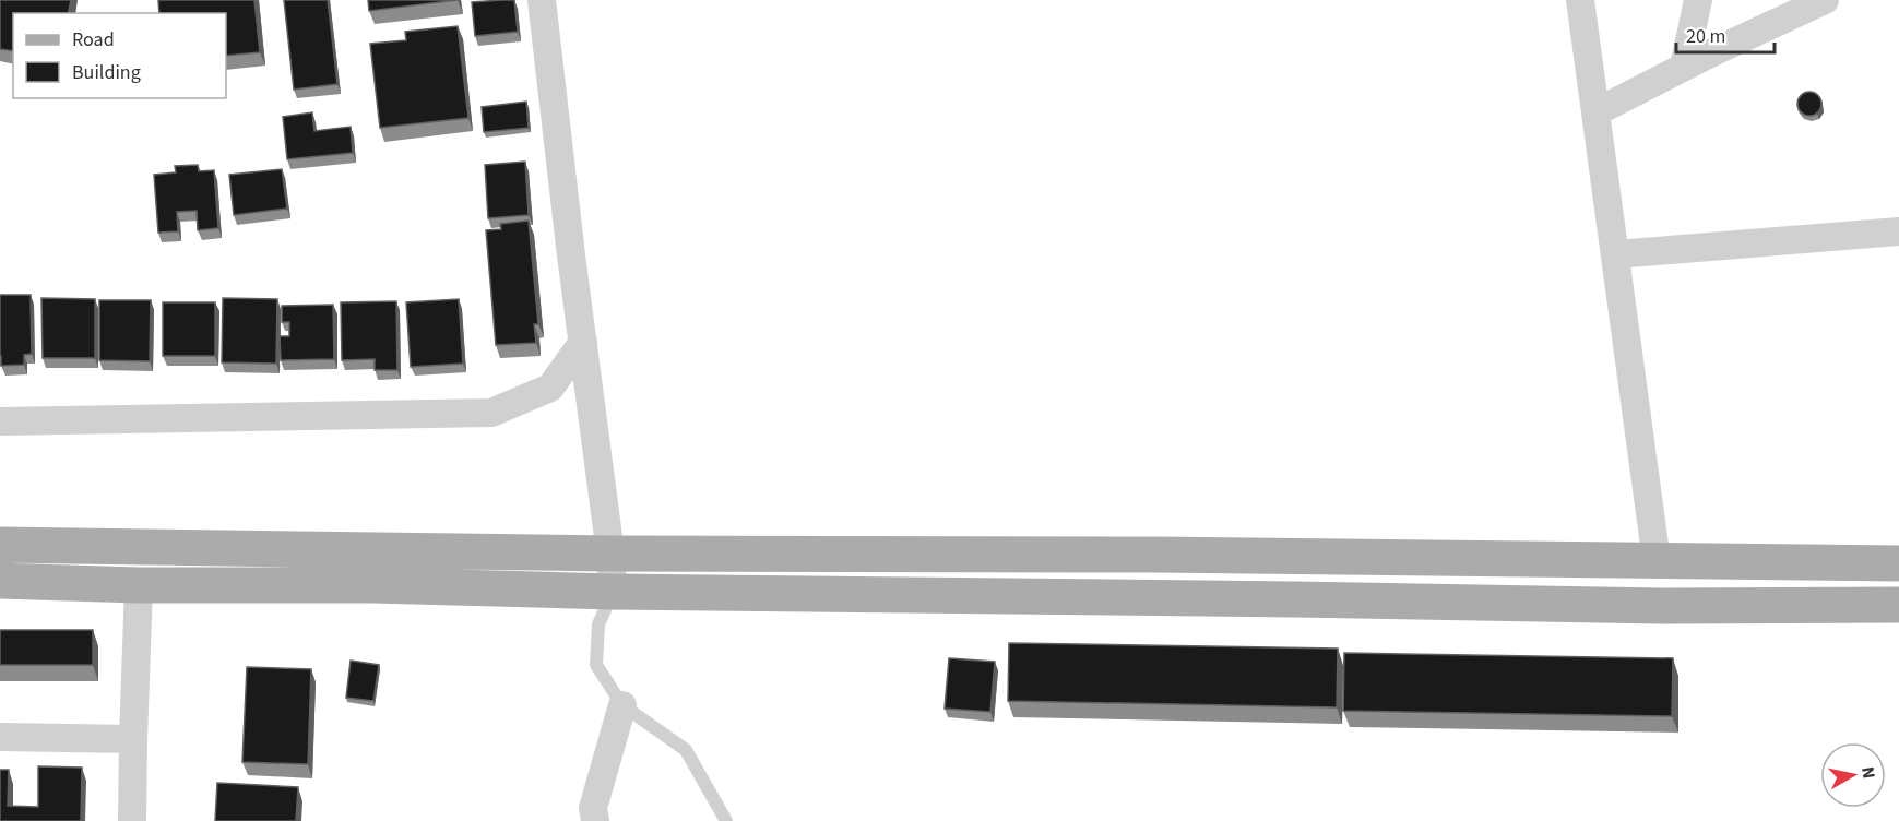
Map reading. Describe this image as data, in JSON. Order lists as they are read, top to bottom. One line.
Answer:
{"legend":["Road","Building"],"scale_bar":"20 m","north":"right"}
